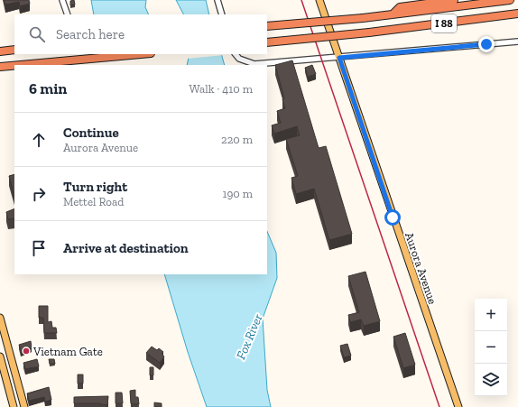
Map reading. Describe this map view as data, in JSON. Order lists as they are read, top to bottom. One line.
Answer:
{"streets":{"highway":["I 88"],"main road":["Aurora Avenue"]},"water":["Fox River"],"places":["Vietnam Gate"],"page":{"search":"Search here","heading":["6 min","Walk · 410 m"],"list":[["Continue","Aurora Avenue","220 m"],["Turn right","Mettel Road","190 m"],"Arrive at destination"],"map_buttons":["+","−"]}}
